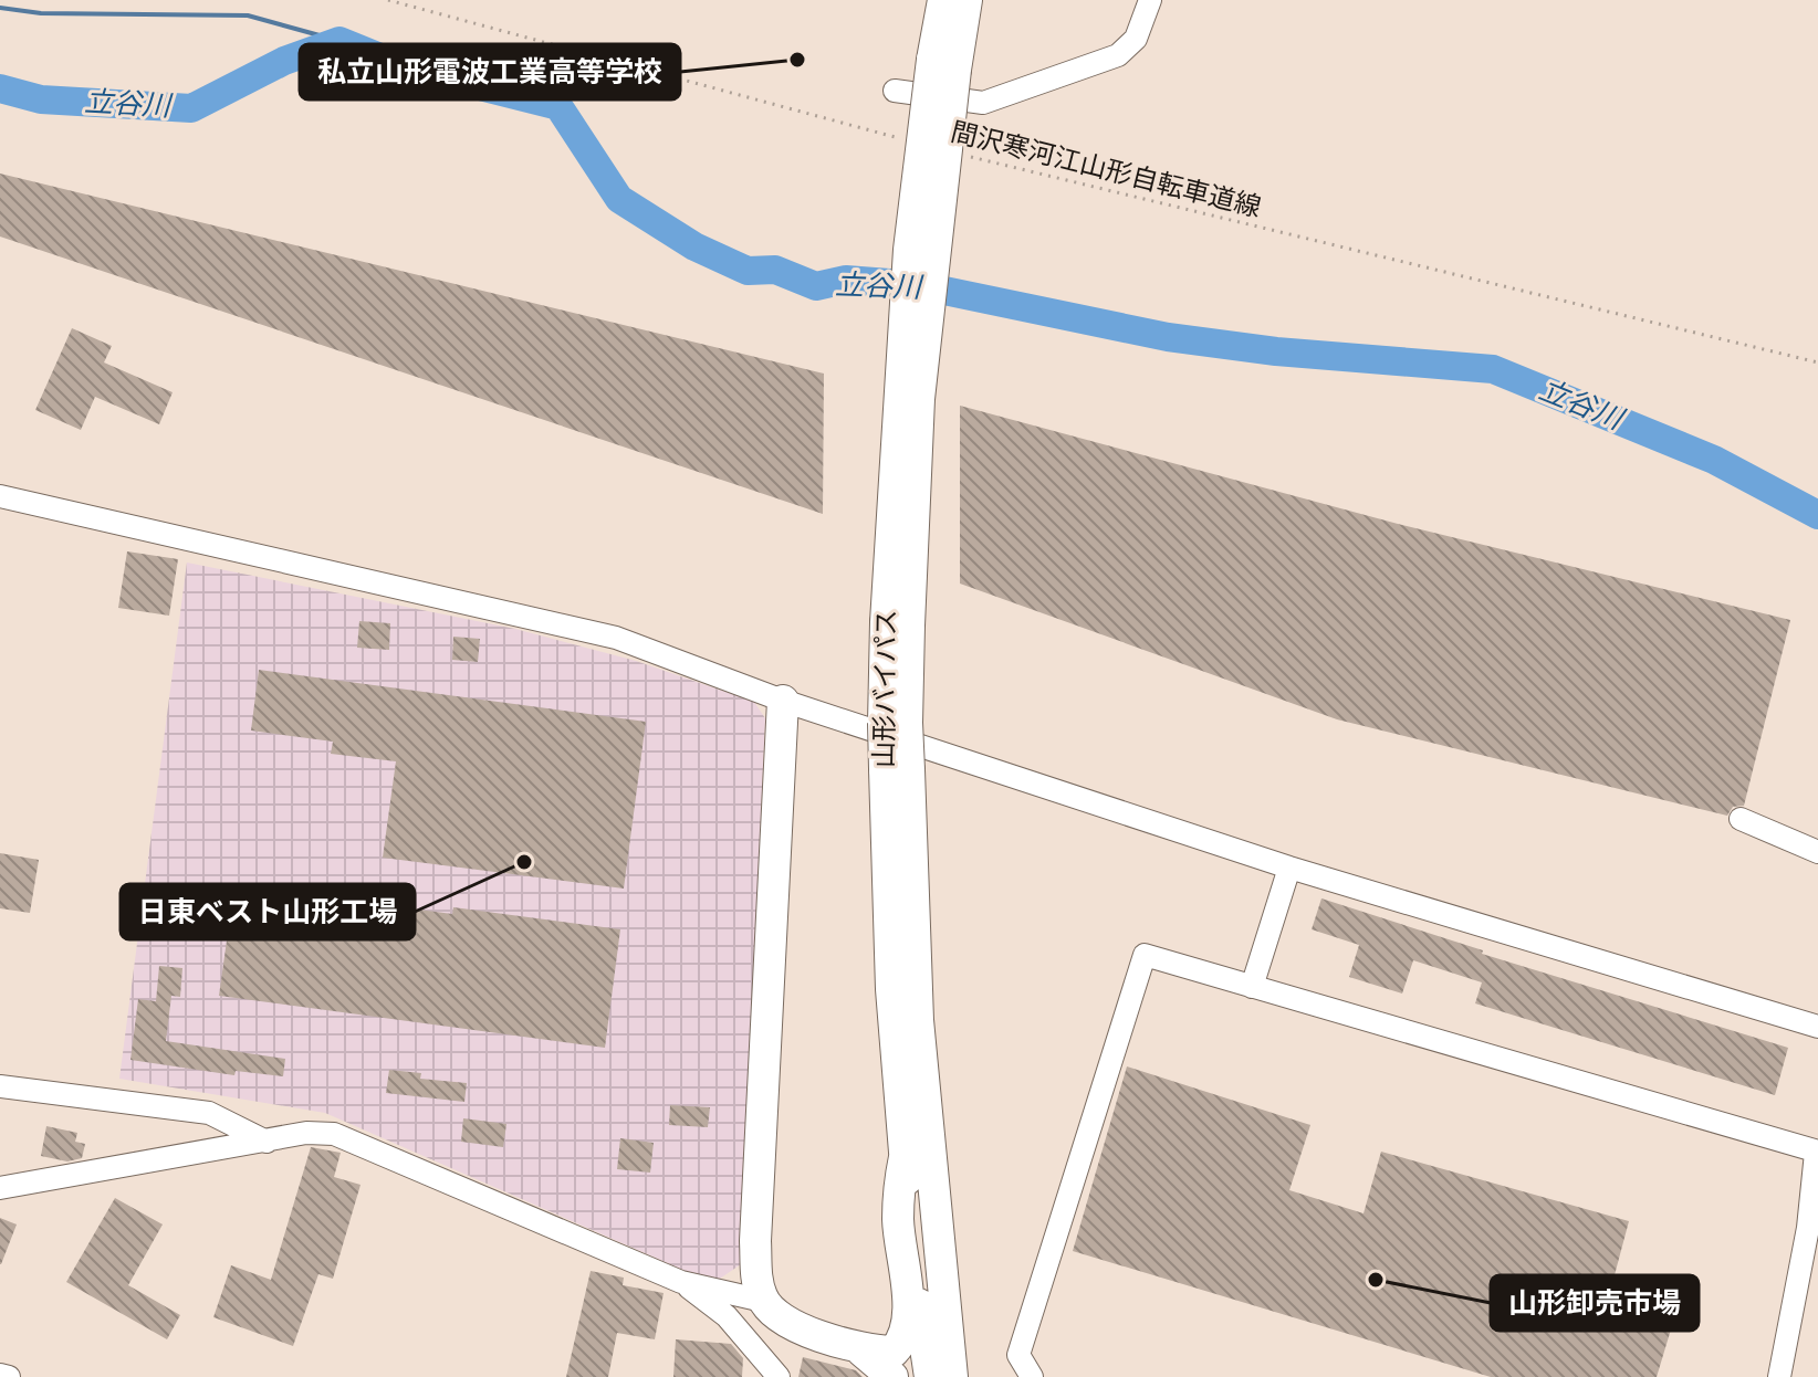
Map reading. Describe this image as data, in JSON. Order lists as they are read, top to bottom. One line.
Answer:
{"streets":{"highway":["山形バイパス"],"path":["間沢寒河江山形自転車道線"]},"water":["立谷川"],"places":["私立山形電波工業高等学校","日東ベスト山形工場","山形卸売市場"]}
